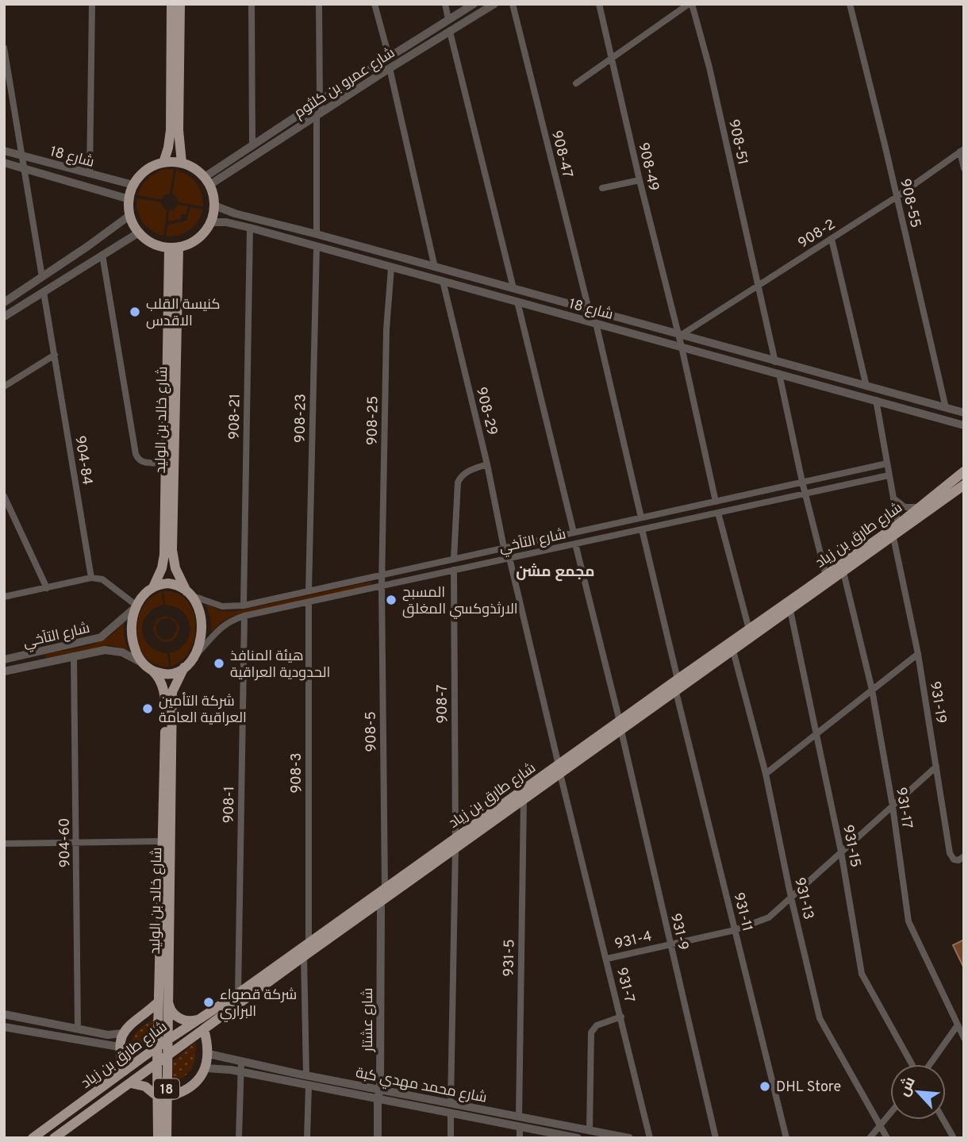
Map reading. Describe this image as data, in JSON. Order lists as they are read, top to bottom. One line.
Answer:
{"streets":{"main road":["شارع خالد بن الوليد","شارع طارق بن زياد","18"],"street":["شارع عمرو بن كلثوم","908-51","908-47","شارع 18","908-49","908-55","908-2","908-29","908-21","908-23","908-25","904-84","شارع التآخي","931-19","908-7","908-5","908-3","908-1","931-17","904-60","931-15","931-13","931-11","931-9","931-4","931-5","931-7","شارع عشتار","شارع محمد مهدي كبة"]},"crossings":[["شارع عمرو بن كلثوم","شارع 18"],["شارع عمرو بن كلثوم","شارع خالد بن الوليد"],["908-51","شارع 18"],["908-51","908-2"],["908-47","شارع 18"],["شارع 18","908-49"],["شارع 18","908-55"],["شارع 18","908-2"],["شارع 18","908-29"],["شارع 18","908-21"],["شارع 18","908-23"],["شارع 18","شارع خالد بن الوليد"],["شارع 18","908-25"],["908-49","908-2"],["908-49","شارع التآخي"],["908-55","908-2"],["908-29","شارع التآخي"],["908-21","شارع التآخي"],["908-23","شارع التآخي"],["شارع خالد بن الوليد","شارع طارق بن زياد"],["شارع خالد بن الوليد","شارع التآخي"],["908-25","شارع التآخي"],["908-25","908-5"],["شارع طارق بن زياد","931-19"],["شارع طارق بن زياد","908-7"],["شارع طارق بن زياد","908-5"],["شارع طارق بن زياد","908-3"],["شارع طارق بن زياد","908-1"],["شارع طارق بن زياد","931-17"],["شارع طارق بن زياد","931-15"],["شارع طارق بن زياد","931-13"],["شارع طارق بن زياد","931-11"],["شارع طارق بن زياد","931-9"],["شارع طارق بن زياد","931-5"],["شارع طارق بن زياد","931-7"],["شارع طارق بن زياد","شارع عشتار"],["شارع التآخي","908-7"],["شارع التآخي","908-5"],["شارع التآخي","908-3"],["شارع التآخي","908-1"],["شارع التآخي","904-60"],["شارع التآخي","931-9"],["شارع التآخي","931-7"],["931-19","931-4"],["908-7","شارع محمد مهدي كبة"],["931-17","931-4"],["931-15","931-4"],["931-13","931-4"],["931-11","931-4"],["931-9","931-4"],["931-4","931-7"],["931-5","شارع محمد مهدي كبة"],["شارع عشتار","شارع محمد مهدي كبة"]],"districts":["مجمع مشن"],"places":["كنيسة القلب الاقدس","المسبح الارثذوكسي المغلق","هيئة المنافذ الحدودية العراقية","شركة التأمين العراقية العامة","شركة قصواء البراري","DHL Store"],"north":"top left"}
